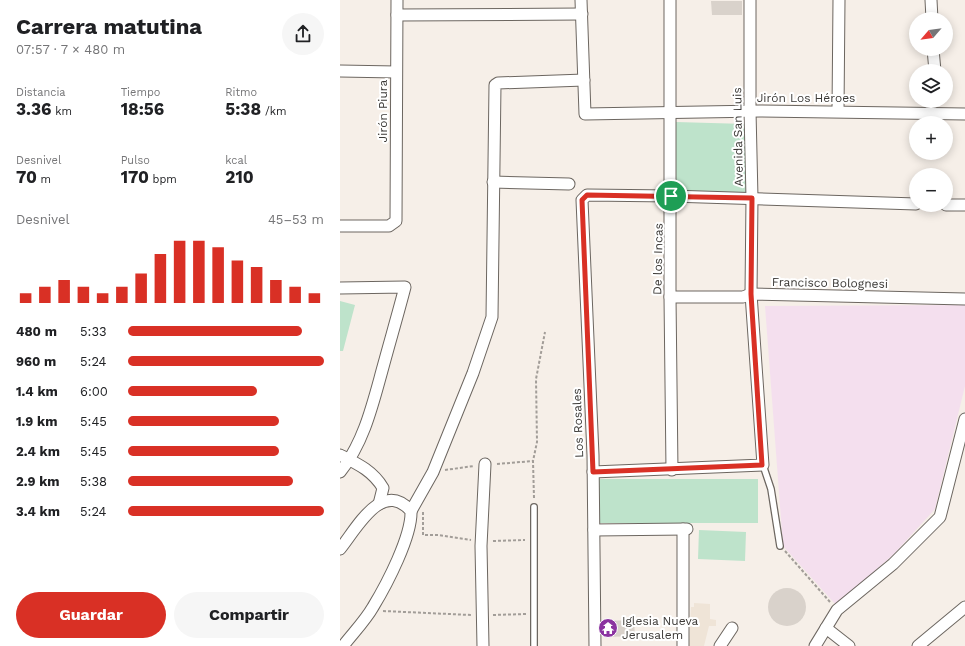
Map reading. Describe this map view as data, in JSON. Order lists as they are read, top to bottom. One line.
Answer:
{"streets":{"street":["Jirón Los Héroes","Jirón Piura","Avenida San Luis","De los Incas","Francisco Bolognesi","Los Rosales"]},"crossings":[["Jirón Los Héroes","Avenida San Luis"],["Jirón Los Héroes","De los Incas"],["Avenida San Luis","Francisco Bolognesi"],["De los Incas","Francisco Bolognesi"],["De los Incas","Los Rosales"]],"places":{"temple":["Iglesia Nueva Jerusalem"]},"north":"bottom left","page":{"heading":["Carrera matutina","07:57 · 7 × 480 m"],"map_buttons":["+","−"],"stats":[["Distancia","3.36 km"],["Tiempo","18:56"],["Ritmo","5:38 /km"],["Desnivel","70 m"],["Pulso","170 bpm"],["kcal","210"]],"chart":["Desnivel","45–53 m"],"list":[{"name":"480 m","note":"5:33"},{"name":"960 m","note":"5:24"},{"name":"1.4 km","note":"6:00"},{"name":"1.9 km","note":"5:45"},{"name":"2.4 km","note":"5:45"},{"name":"2.9 km","note":"5:38"},{"name":"3.4 km","note":"5:24"}],"buttons":["Guardar","Compartir"]}}
